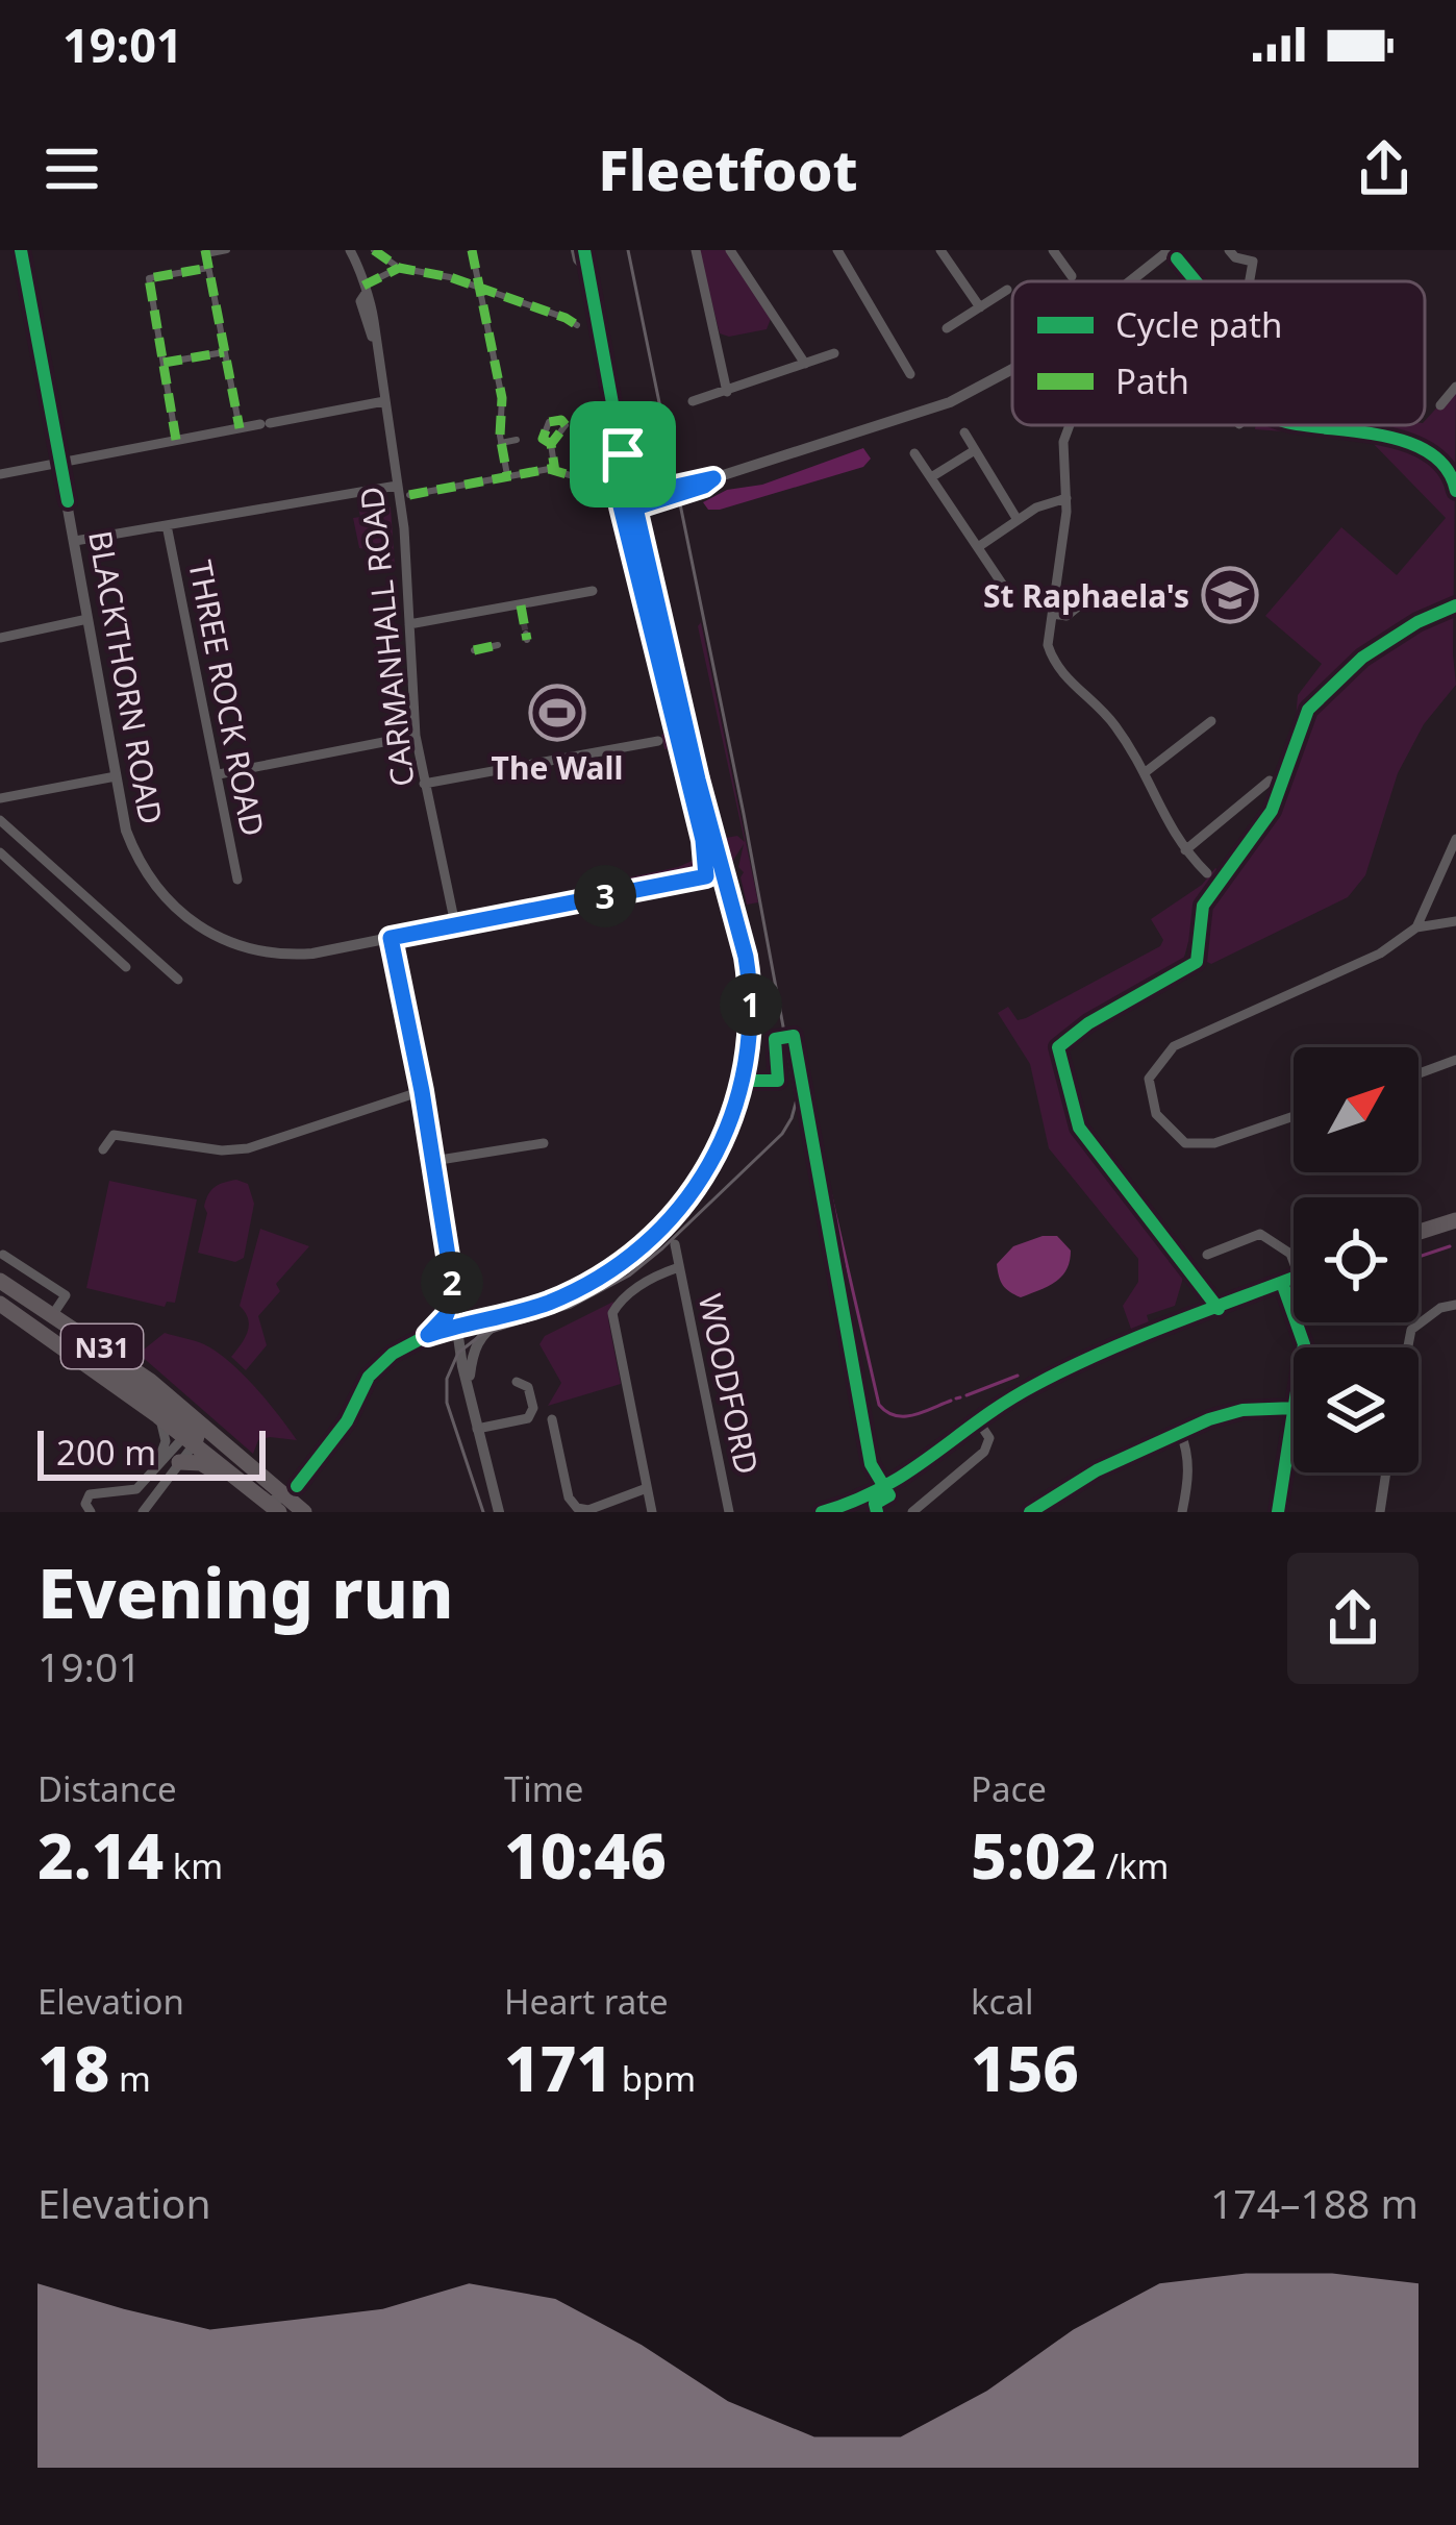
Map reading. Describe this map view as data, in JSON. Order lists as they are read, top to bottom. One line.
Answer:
{"streets":{"highway":["N31"],"street":["CARMANHALL ROAD","BLACKTHORN ROAD","THREE ROCK ROAD","WOODFORD"]},"crossings":[["CARMANHALL ROAD","BLACKTHORN ROAD"]],"places":{"school or university":["St Raphaela's"],"sports":["The Wall"]},"legend":["Cycle path","Path"],"scale_bar":"200 m","north":"top right","page":{"status":"19:01","header":"Fleetfoot","pins":["3","1","2"],"scale":"200 m","heading":["Evening run","19:01"],"stats":[["Distance","2.14 km"],["Time","10:46"],["Pace","5:02 /km"],["Elevation","18 m"],["Heart rate","171 bpm"],["kcal","156"]],"chart":["Elevation","174–188 m"]}}
